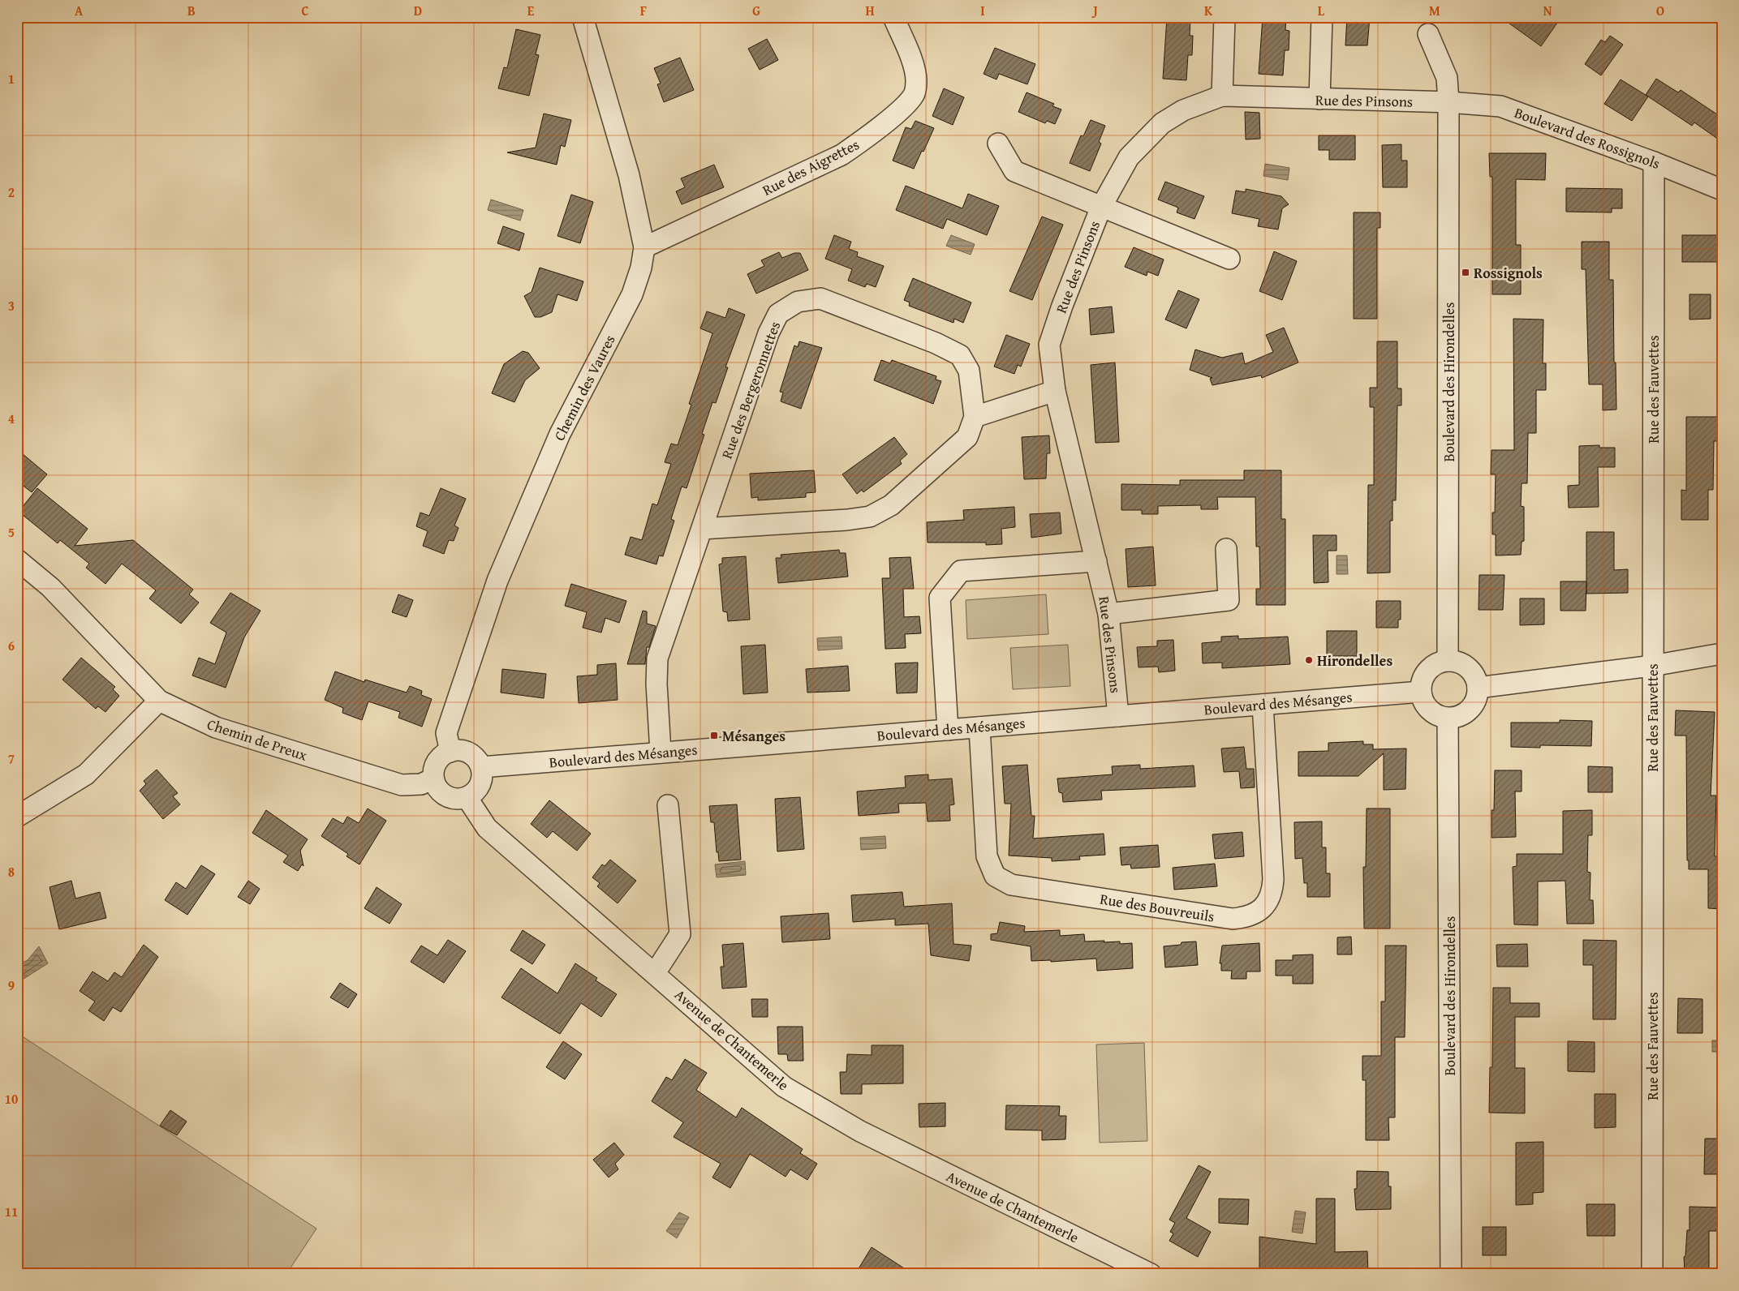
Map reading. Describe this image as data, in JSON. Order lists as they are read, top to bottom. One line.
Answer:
{"streets":{"street":["Rue des Pinsons","Boulevard des Rossignols","Rue des Aigrettes","Boulevard des Hirondelles","Chemin des Vaures","Rue des Fauvettes","Rue des Bergeronnettes","Boulevard des Mésanges","Chemin de Preux","Rue des Bouvreuils","Avenue de Chantemerle"]},"crossings":[["Rue des Pinsons","Boulevard des Rossignols"],["Rue des Pinsons","Boulevard des Hirondelles"],["Rue des Pinsons","Boulevard des Mésanges"],["Boulevard des Rossignols","Boulevard des Hirondelles"],["Boulevard des Rossignols","Rue des Fauvettes"],["Rue des Aigrettes","Chemin des Vaures"],["Boulevard des Hirondelles","Boulevard des Mésanges"],["Chemin des Vaures","Boulevard des Mésanges"],["Chemin des Vaures","Chemin de Preux"],["Chemin des Vaures","Avenue de Chantemerle"],["Rue des Bergeronnettes","Boulevard des Mésanges"],["Boulevard des Mésanges","Chemin de Preux"],["Boulevard des Mésanges","Rue des Bouvreuils"],["Boulevard des Mésanges","Avenue de Chantemerle"],["Chemin de Preux","Avenue de Chantemerle"]],"places":{"transit":["Rossignols","Mésanges"],"other":["Hirondelles"]},"grid":{"columns":["A","B","C","D","E","F","G","H","I","J","K","L","M","N","O"],"rows":["1","2","3","4","5","6","7","8","9","10","11"]}}
